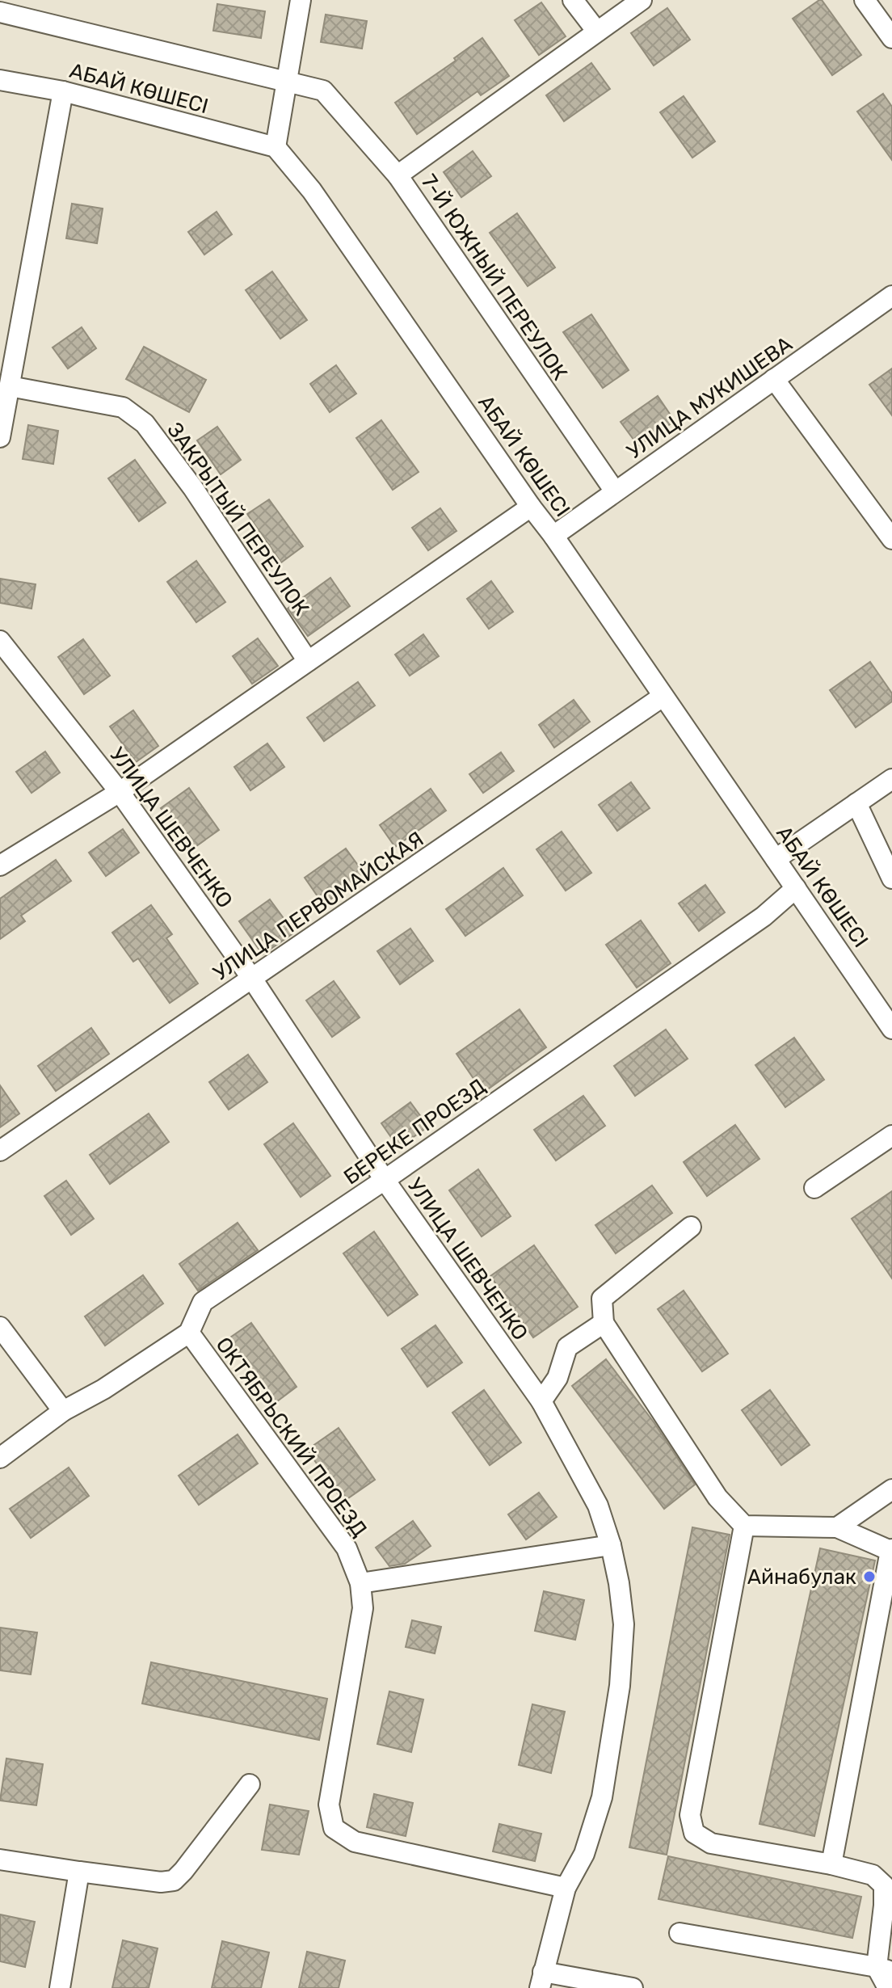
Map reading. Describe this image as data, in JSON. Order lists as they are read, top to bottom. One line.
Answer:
{"streets":{"street":["АБАЙ КӨШЕСІ","7-Й ЮЖНЫЙ ПЕРЕУЛОК","УЛИЦА МУКИШЕВА","ЗАКРЫТЫЙ ПЕРЕУЛОК","УЛИЦА ШЕВЧЕНКО","УЛИЦА ПЕРВОМАЙСКАЯ","БЕРЕКЕ ПРОЕЗД","ОКТЯБРЬСКИЙ ПРОЕЗД"]},"crossings":[["АБАЙ КӨШЕСІ","УЛИЦА МУКИШЕВА"],["АБАЙ КӨШЕСІ","УЛИЦА ПЕРВОМАЙСКАЯ"],["АБАЙ КӨШЕСІ","БЕРЕКЕ ПРОЕЗД"],["7-Й ЮЖНЫЙ ПЕРЕУЛОК","УЛИЦА МУКИШЕВА"],["УЛИЦА ШЕВЧЕНКО","УЛИЦА ПЕРВОМАЙСКАЯ"],["УЛИЦА ШЕВЧЕНКО","БЕРЕКЕ ПРОЕЗД"],["УЛИЦА ШЕВЧЕНКО","ОКТЯБРЬСКИЙ ПРОЕЗД"],["БЕРЕКЕ ПРОЕЗД","ОКТЯБРЬСКИЙ ПРОЕЗД"]],"places":["Айнабулак"]}
